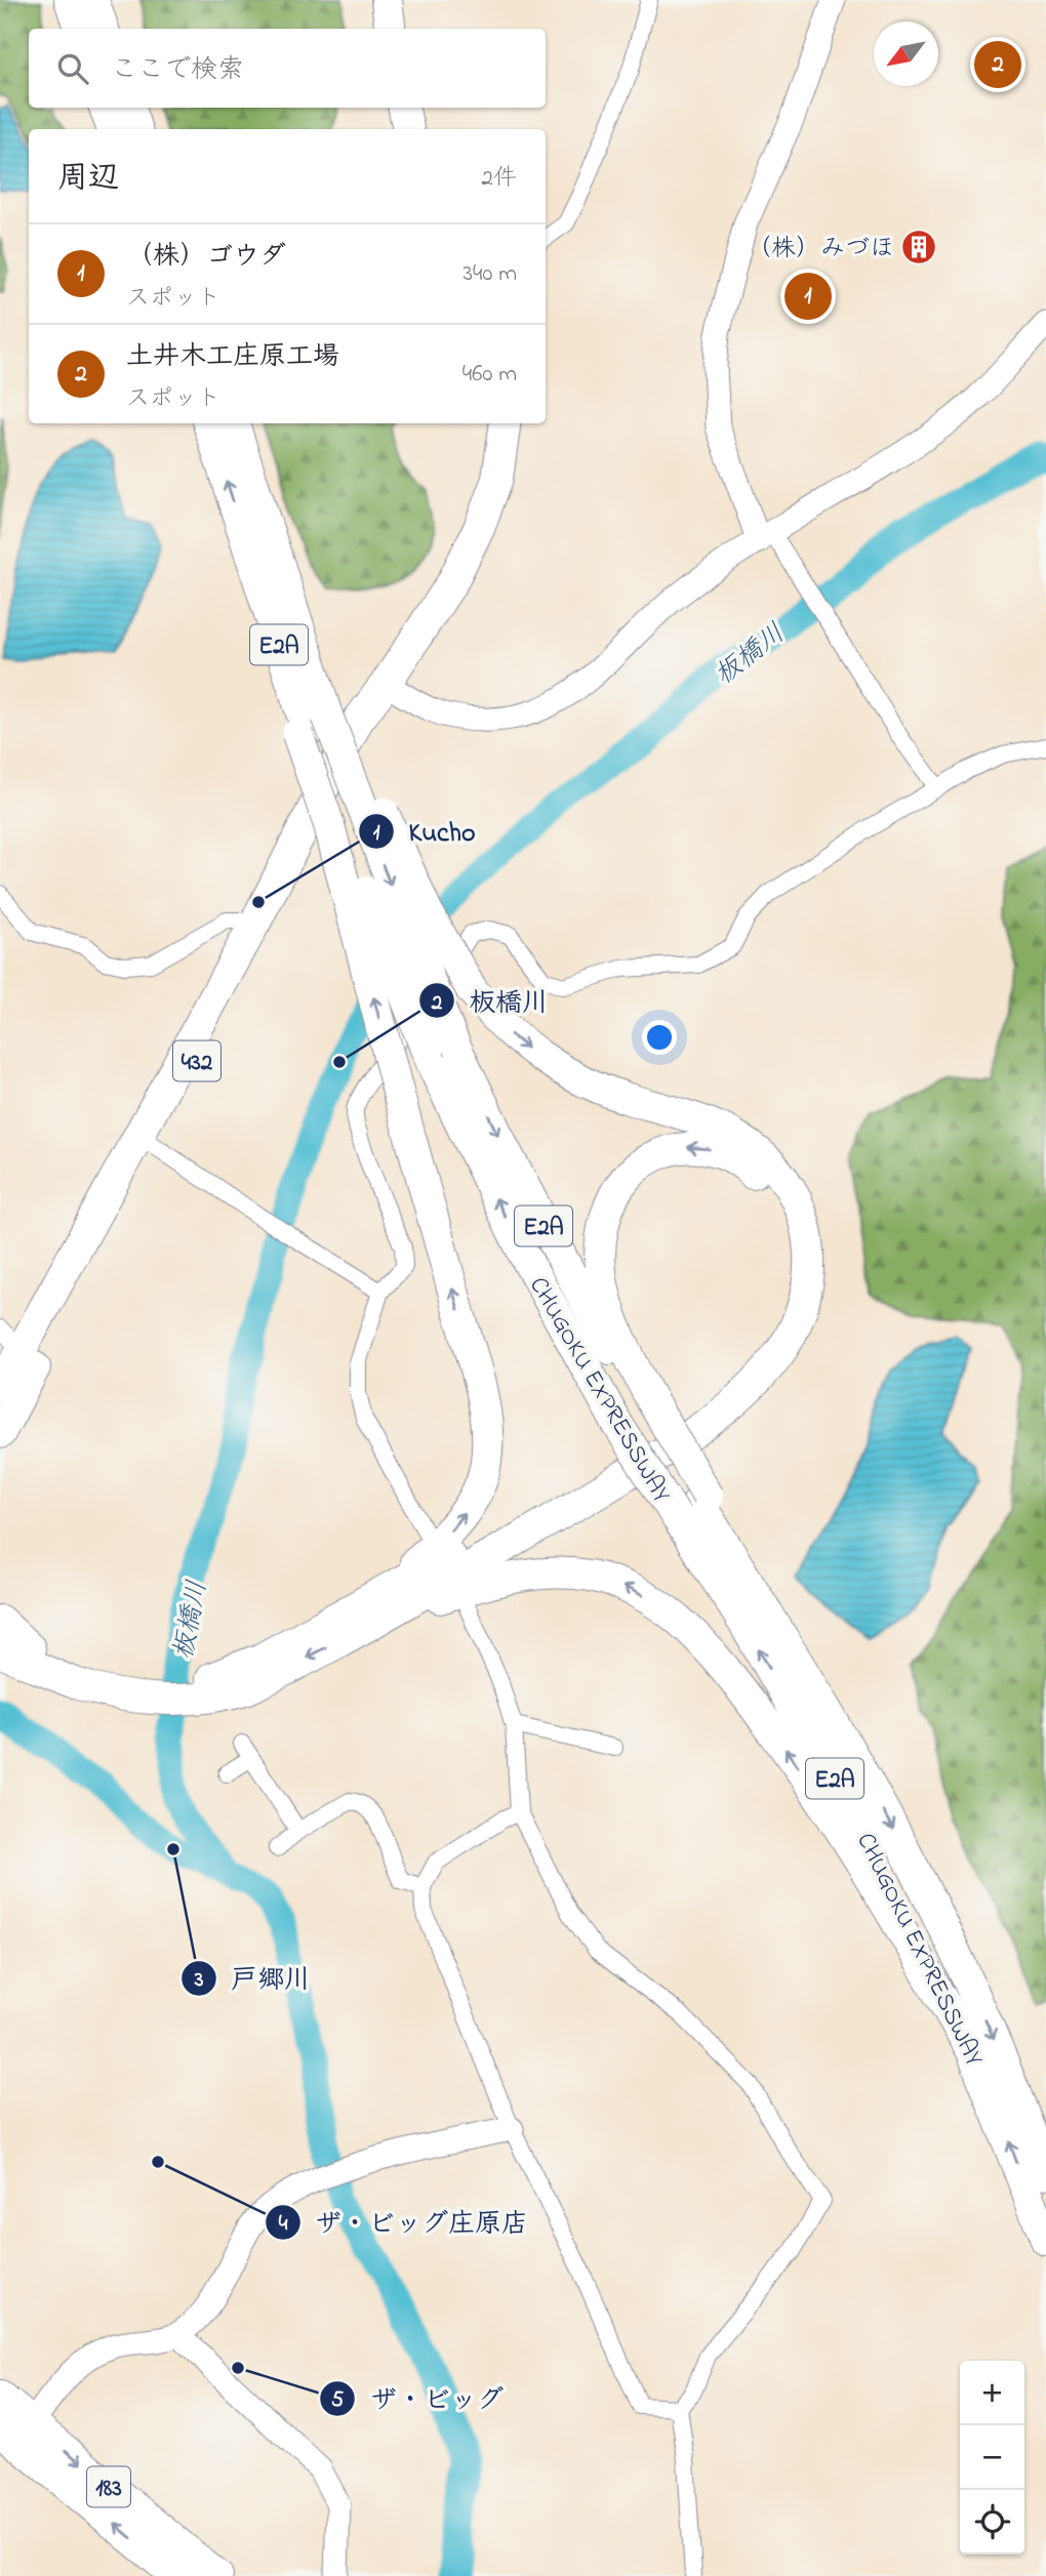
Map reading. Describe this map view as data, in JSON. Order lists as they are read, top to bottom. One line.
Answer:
{"streets":{"highway":["E2A","432","CHUGOKU EXPRESSWAY","183"]},"water":["板橋川"],"places":{"building":["（株）みづほ"],"other":["Kucho","板橋川","戸郷川","ザ・ビッグ庄原店","ザ・ビッグ"]},"north":"bottom left","page":{"search":"ここで検索","pins":["2","1"],"heading":["周辺","2件"],"list":[{"mark":"1","name":"（株）ゴウダ","note":"スポット","value":"340 m"},{"mark":"2","name":"土井木工庄原工場","note":"スポット","value":"460 m"}],"map_buttons":["+","−"]}}
